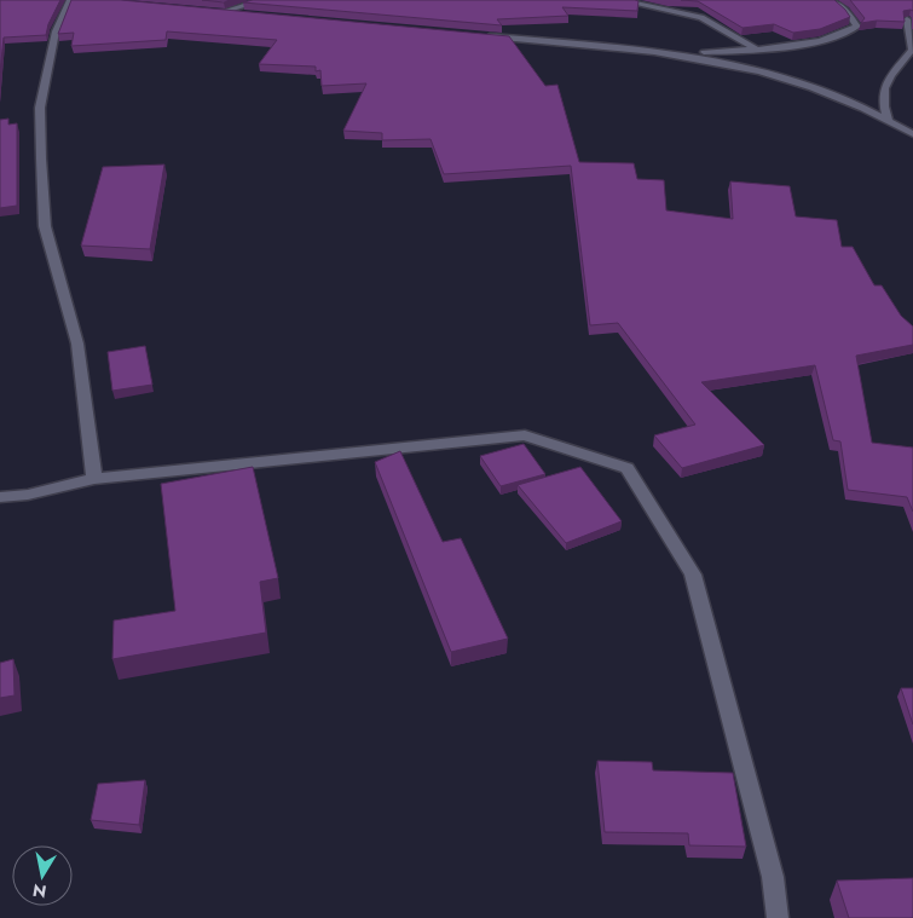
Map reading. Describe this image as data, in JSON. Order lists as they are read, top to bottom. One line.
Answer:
{"north":"bottom"}
